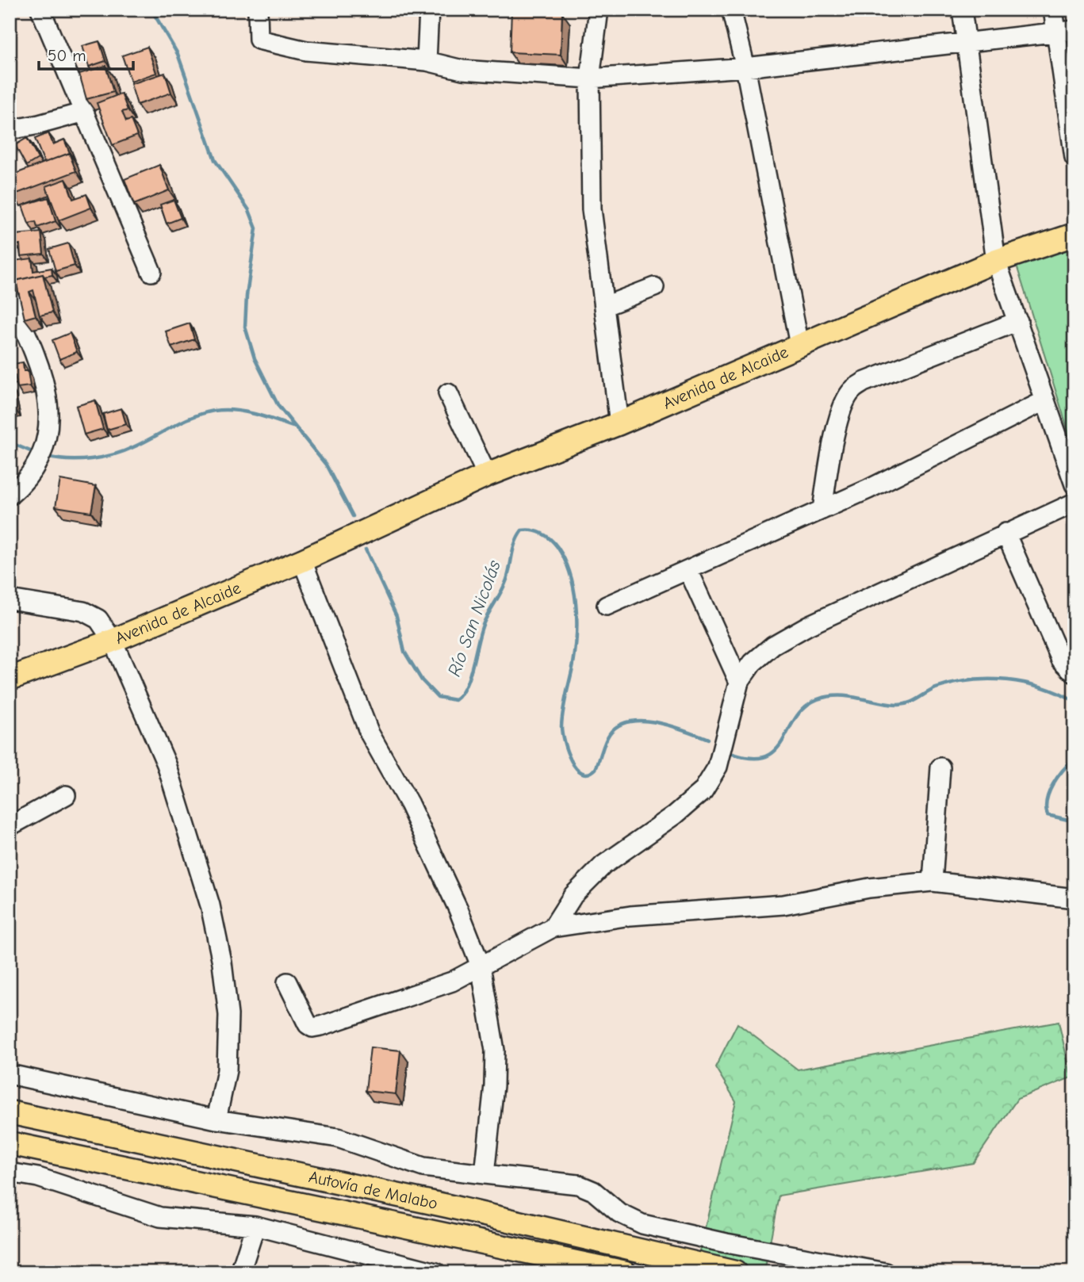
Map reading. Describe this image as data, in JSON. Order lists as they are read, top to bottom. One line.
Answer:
{"streets":{"main road":["Avenida de Alcaide","Autovía de Malabo"]},"water":["Río San Nicolás"],"scale_bar":"50 m"}
